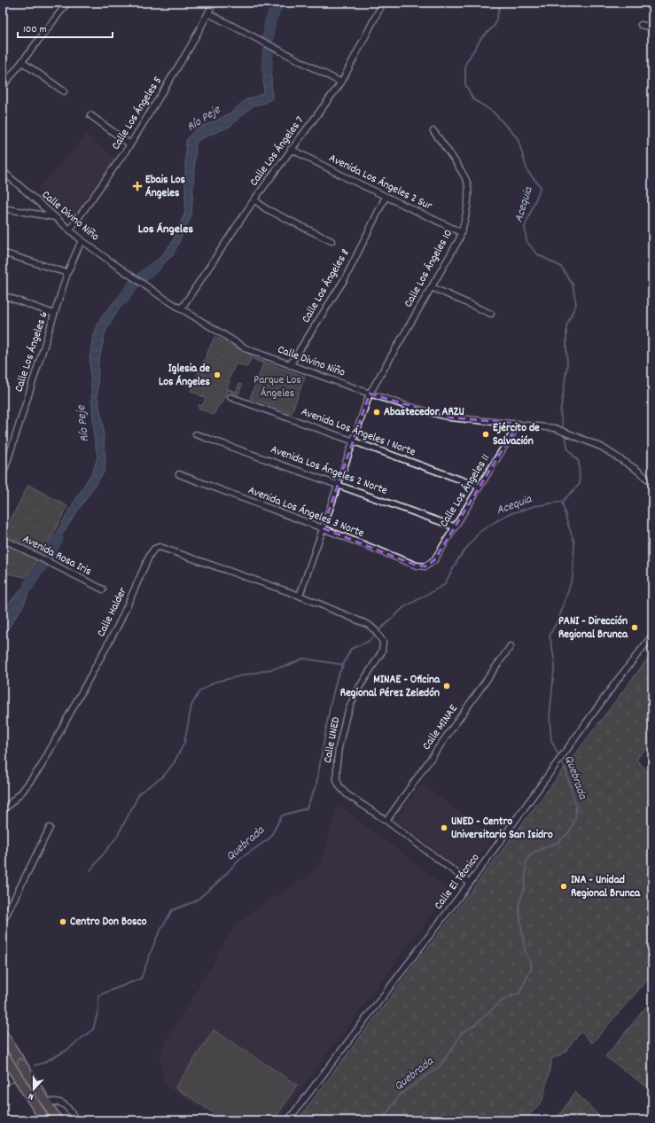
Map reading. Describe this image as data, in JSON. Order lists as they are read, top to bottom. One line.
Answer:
{"streets":{"street":["Calle Los Ángeles 5","Calle Los Ángeles 7","Avenida Los Ángeles 2 Sur","Calle Divino Niño","Calle Los Ángeles 10","Calle Los Ángeles 8","Calle Los Ángeles 6","Avenida Los Ángeles 1 Norte","Avenida Los Ángeles 2 Norte","Calle Los Ángeles 11","Avenida Los Ángeles 3 Norte","Avenida Rosa Iris","Calle Halder","Calle MINAE","Calle UNED","Calle El Técnico"]},"crossings":[["Calle Los Ángeles 5","Calle Divino Niño"],["Calle Los Ángeles 7","Avenida Los Ángeles 2 Sur"],["Calle Los Ángeles 7","Calle Divino Niño"],["Avenida Los Ángeles 2 Sur","Calle Los Ángeles 10"],["Avenida Los Ángeles 2 Sur","Calle Los Ángeles 8"],["Calle Divino Niño","Calle Los Ángeles 10"],["Calle Divino Niño","Calle Los Ángeles 8"],["Calle Divino Niño","Calle Los Ángeles 6"],["Calle Divino Niño","Calle Los Ángeles 11"],["Calle Los Ángeles 10","Avenida Los Ángeles 1 Norte"],["Calle Los Ángeles 10","Avenida Los Ángeles 2 Norte"],["Calle Los Ángeles 10","Avenida Los Ángeles 3 Norte"],["Calle Los Ángeles 10","Calle Halder"],["Calle Los Ángeles 10","Calle UNED"],["Avenida Los Ángeles 1 Norte","Calle Los Ángeles 11"],["Avenida Los Ángeles 2 Norte","Calle Los Ángeles 11"],["Calle Los Ángeles 11","Avenida Los Ángeles 3 Norte"],["Calle Halder","Calle UNED"],["Calle MINAE","Calle UNED"],["Calle UNED","Calle El Técnico"]],"districts":["Los Ángeles"],"water":["Río Peje","Acequia","Quebrada"],"parks":["Parque Los Ángeles"],"places":{"health":["Ebais Los Ángeles"],"other":["Iglesia de Los Ángeles","Abastecedor ARZU","Ejército de Salvación","PANI - Dirección Regional Brunca","MINAE - Oficina Regional Pérez Zeledón","UNED - Centro Universitario San Isidro","INA - Unidad Regional Brunca","Centro Don Bosco"]},"scale_bar":"100 m","north":"bottom"}
